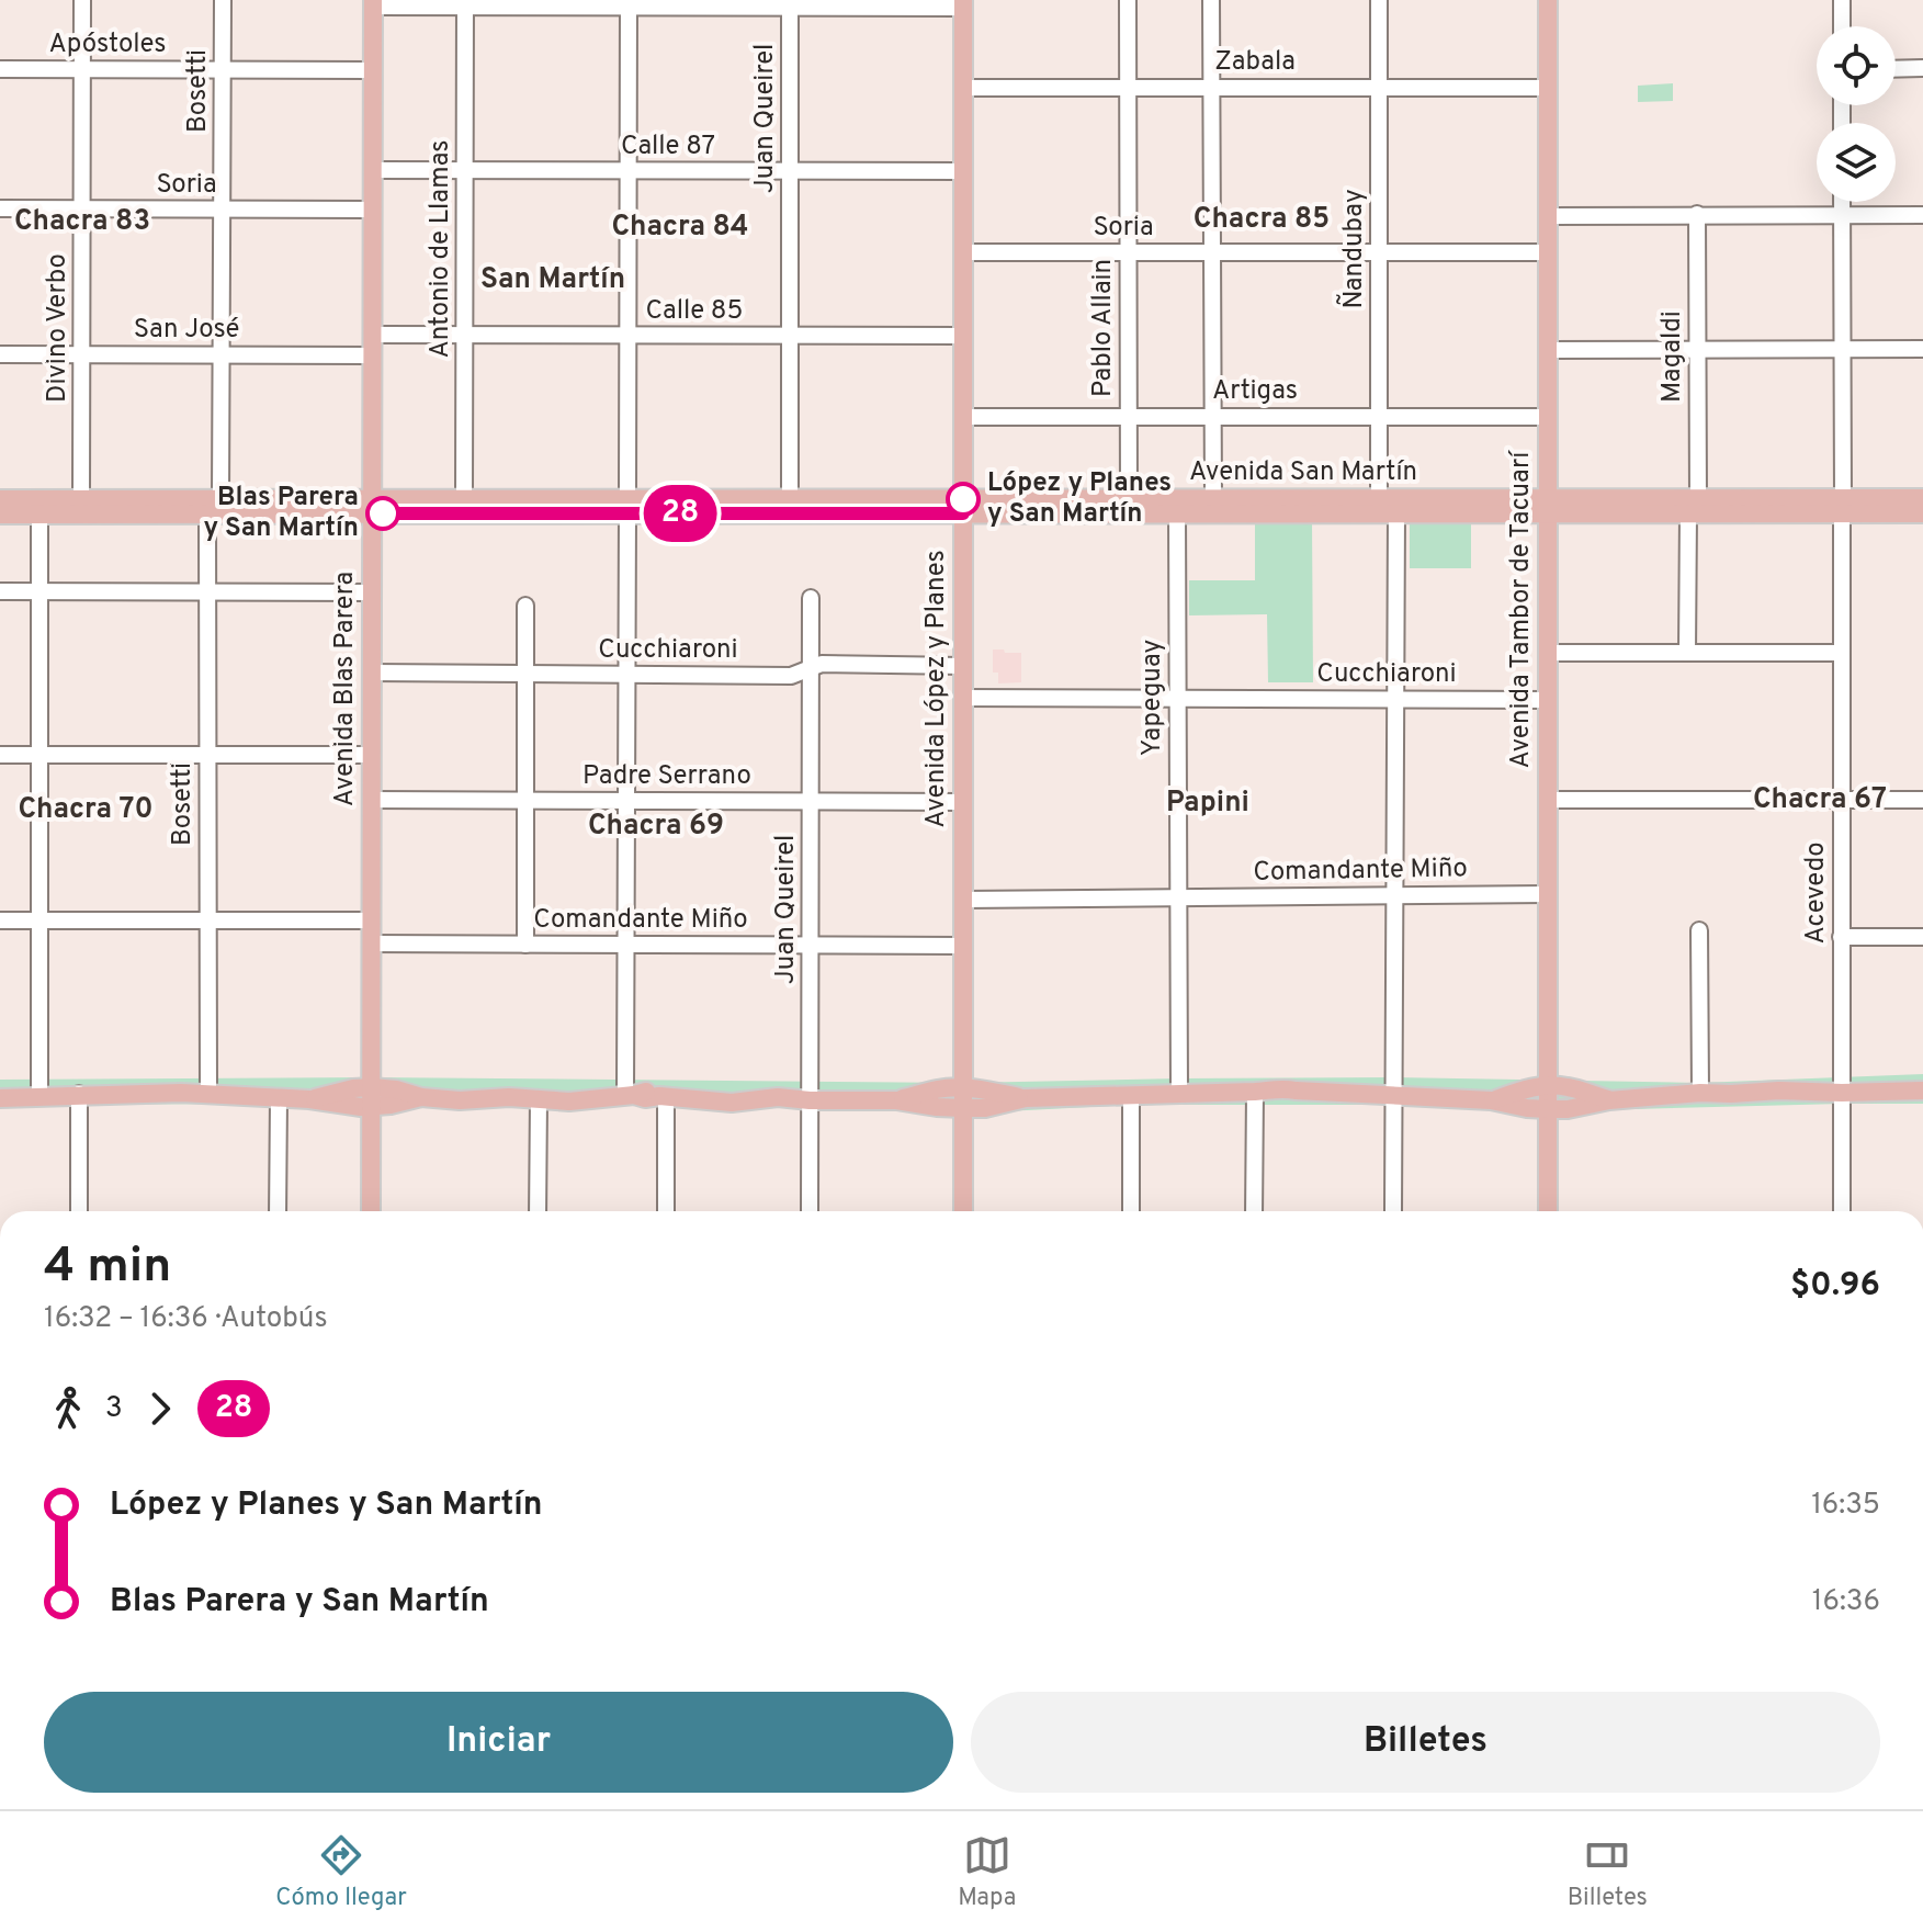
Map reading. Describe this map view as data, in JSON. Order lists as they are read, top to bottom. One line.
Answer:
{"streets":{"main road":["Avenida San Martín","Avenida Tambor de Tacuarí","Avenida Blas Parera","Avenida López y Planes"],"street":["Apóstoles","Zabala","Bosetti","Juan Queirel","Calle 87","Soria","Antonio de Llamas","Ñandubay","Calle 85","Divino Verbo","Pablo Allain","San José","Magaldi","Artigas","Cucchiaroni","Yapeguay","Padre Serrano","Comandante Miño","Acevedo"]},"crossings":[["Apóstoles","Bosetti"],["Apóstoles","Divino Verbo"],["Apóstoles","Avenida Blas Parera"],["Zabala","Ñandubay"],["Zabala","Pablo Allain"],["Zabala","Avenida Tambor de Tacuarí"],["Zabala","Avenida López y Planes"],["Bosetti","Soria"],["Bosetti","San José"],["Bosetti","Avenida San Martín"],["Juan Queirel","Calle 87"],["Juan Queirel","Calle 85"],["Juan Queirel","Avenida San Martín"],["Juan Queirel","Cucchiaroni"],["Juan Queirel","Padre Serrano"],["Juan Queirel","Comandante Miño"],["Calle 87","Antonio de Llamas"],["Calle 87","Avenida Blas Parera"],["Calle 87","Avenida López y Planes"],["Soria","Ñandubay"],["Soria","Divino Verbo"],["Soria","Pablo Allain"],["Soria","Avenida Tambor de Tacuarí"],["Soria","Avenida Blas Parera"],["Soria","Avenida López y Planes"],["Antonio de Llamas","Calle 85"],["Antonio de Llamas","Avenida San Martín"],["Ñandubay","Artigas"],["Ñandubay","Avenida San Martín"],["Calle 85","Avenida Blas Parera"],["Calle 85","Avenida López y Planes"],["Divino Verbo","San José"],["Divino Verbo","Avenida San Martín"],["Pablo Allain","Artigas"],["Pablo Allain","Avenida San Martín"],["San José","Avenida Blas Parera"],["Magaldi","Avenida San Martín"],["Artigas","Avenida Tambor de Tacuarí"],["Artigas","Avenida López y Planes"],["Avenida San Martín","Avenida Tambor de Tacuarí"],["Avenida San Martín","Avenida Blas Parera"],["Avenida San Martín","Avenida López y Planes"],["Avenida San Martín","Yapeguay"],["Avenida San Martín","Acevedo"],["Avenida Tambor de Tacuarí","Cucchiaroni"],["Avenida Tambor de Tacuarí","Comandante Miño"],["Cucchiaroni","Avenida Blas Parera"],["Cucchiaroni","Avenida López y Planes"],["Cucchiaroni","Yapeguay"],["Avenida Blas Parera","Padre Serrano"],["Avenida Blas Parera","Comandante Miño"],["Avenida López y Planes","Padre Serrano"],["Avenida López y Planes","Comandante Miño"],["Yapeguay","Comandante Miño"]],"districts":["Chacra 85","Chacra 83","Chacra 84","San Martín","Chacra 67","Papini","Chacra 70","Chacra 69"],"places":["López y Planes y San Martín","Blas Parera y San Martín"],"lines":["bus line 28"],"page":{"on_map":"28","heading":["4 min","16:32 – 16:36 · Autobús","$0.96"],"legs":["3","28"],"list":[{"name":"López y Planes y San Martín","value":"16:35"},{"name":"Blas Parera y San Martín","value":"16:36"}],"buttons":["Iniciar","Billetes"],"tabs":["Cómo llegar","Mapa","Billetes"]}}
